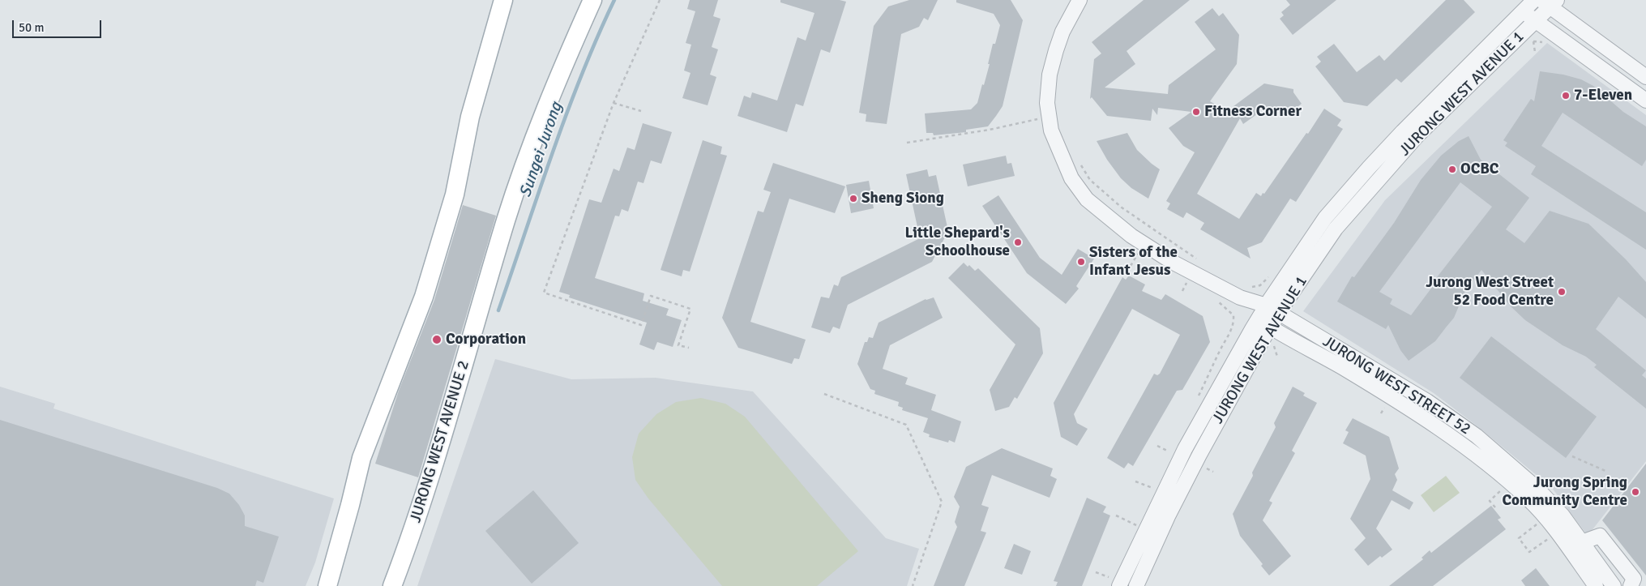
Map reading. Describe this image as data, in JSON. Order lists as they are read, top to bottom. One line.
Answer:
{"streets":{"main road":["JURONG WEST AVENUE 2"],"street":["JURONG WEST AVENUE 1","JURONG WEST STREET 52"]},"crossings":[["JURONG WEST AVENUE 1","JURONG WEST STREET 52"]],"water":["Sungei Jurong"],"places":["7-Eleven","Fitness Corner","OCBC","Sheng Siong","Little Shepard's Schoolhouse","Sisters of the Infant Jesus","Jurong West Street 52 Food Centre","Corporation","Jurong Spring Community Centre"],"scale_bar":"50 m"}
